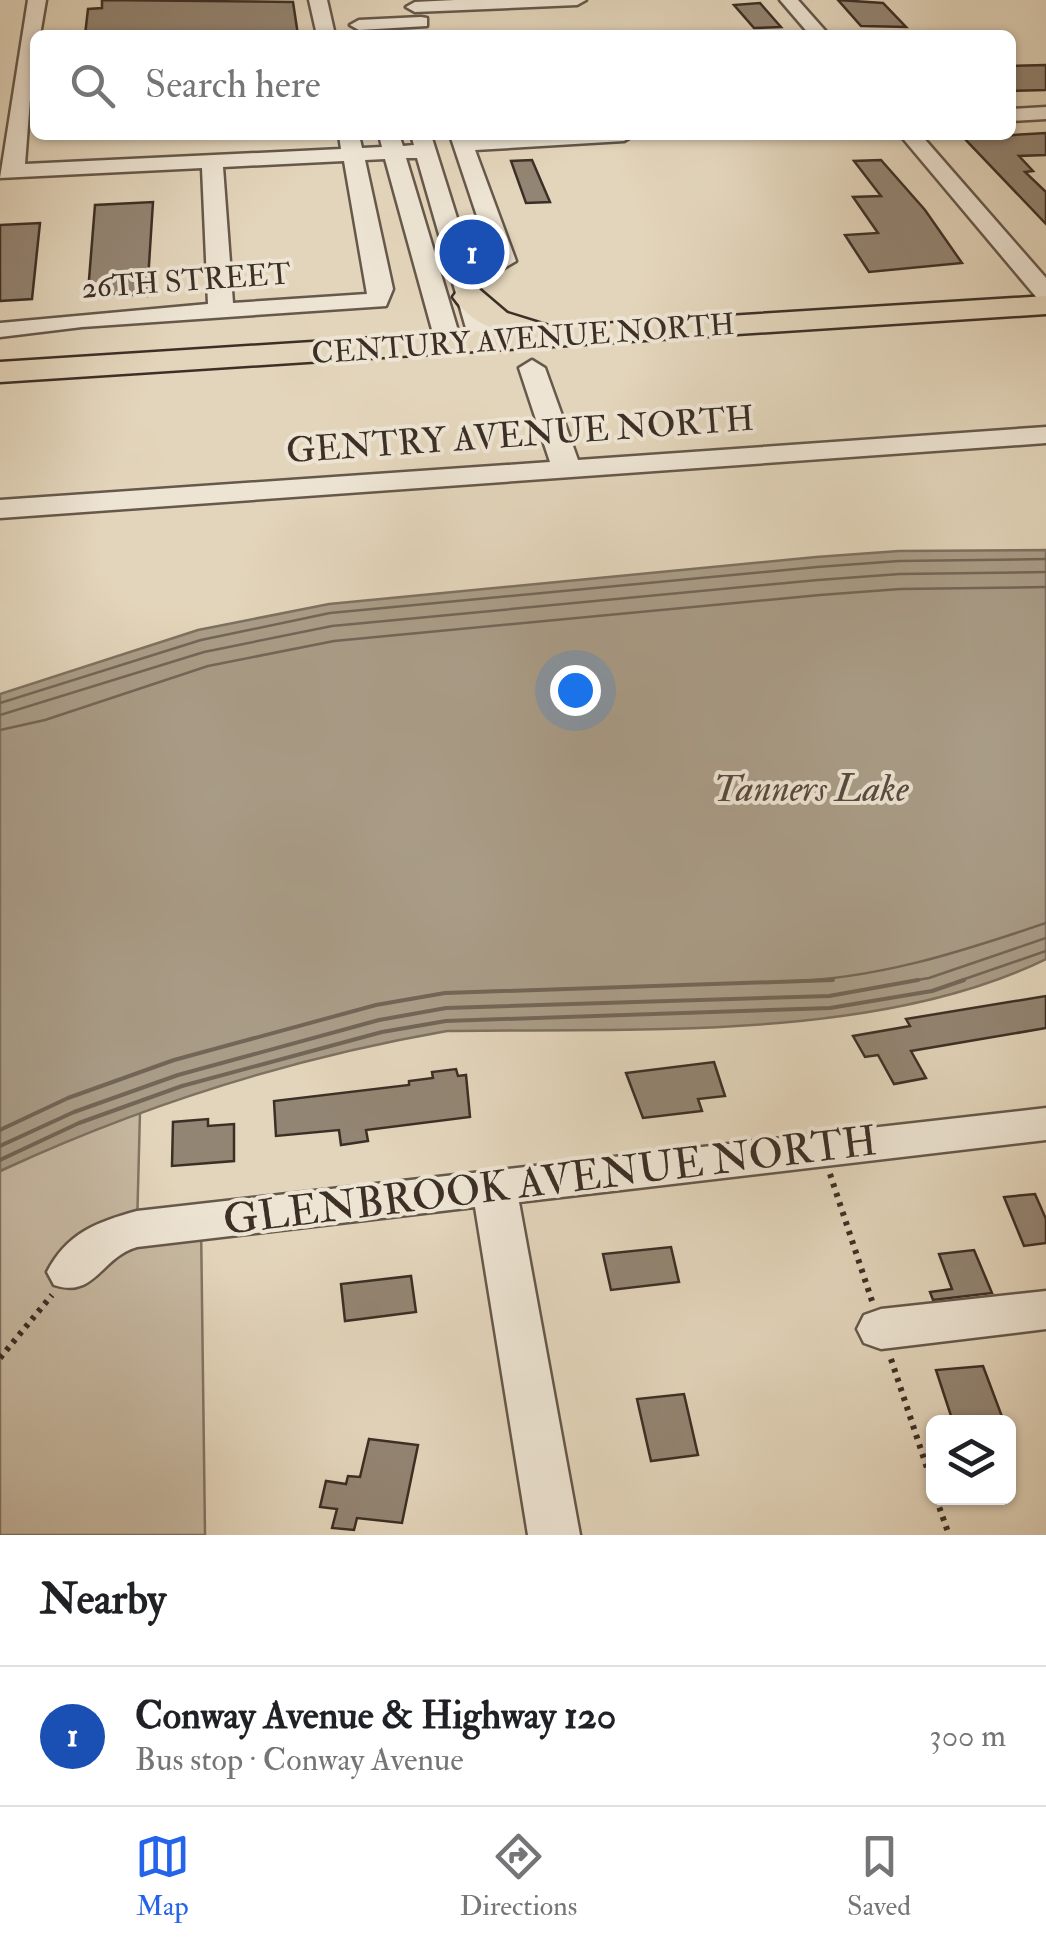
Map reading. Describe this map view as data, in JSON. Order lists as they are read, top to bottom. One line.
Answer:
{"streets":{"main road":["CENTURY AVENUE NORTH"],"street":["26TH STREET","GENTRY AVENUE NORTH","GLENBROOK AVENUE NORTH"]},"water":["Tanners Lake"],"page":{"search":"Search here","pins":"1","heading":"Nearby","list":[{"mark":"1","name":"Conway Avenue & Highway 120","note":"Bus stop · Conway Avenue","value":"300 m"}],"nav":["Map","Directions","Saved"]}}
